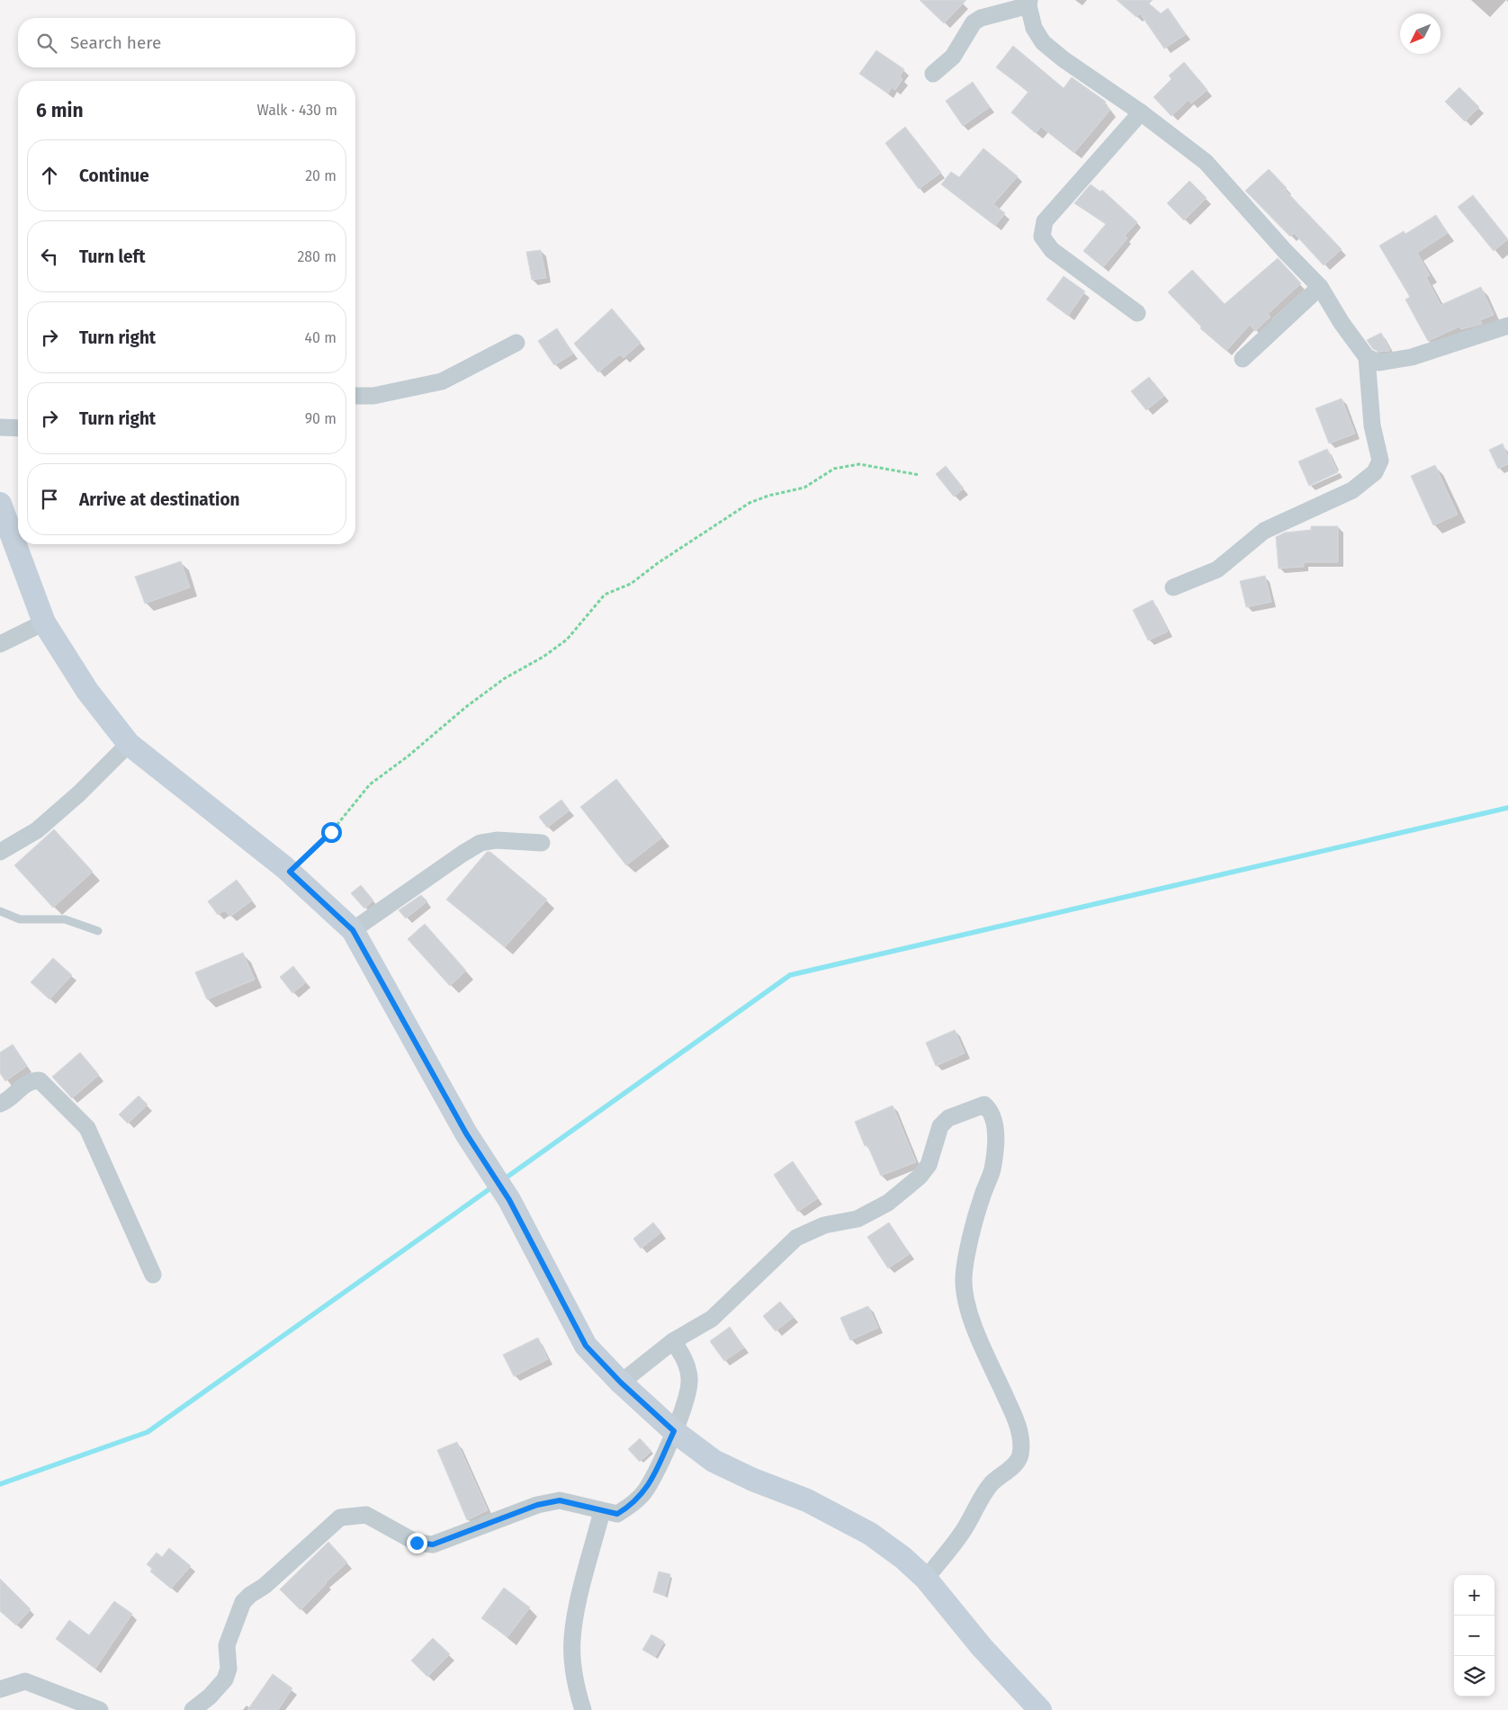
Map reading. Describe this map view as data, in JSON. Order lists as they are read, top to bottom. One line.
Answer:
{"north":"bottom left","page":{"search":"Search here","heading":["6 min","Walk · 430 m"],"list":[["Continue","20 m"],["Turn left","280 m"],["Turn right","40 m"],["Turn right","90 m"],"Arrive at destination"],"map_buttons":["+","−"]}}
